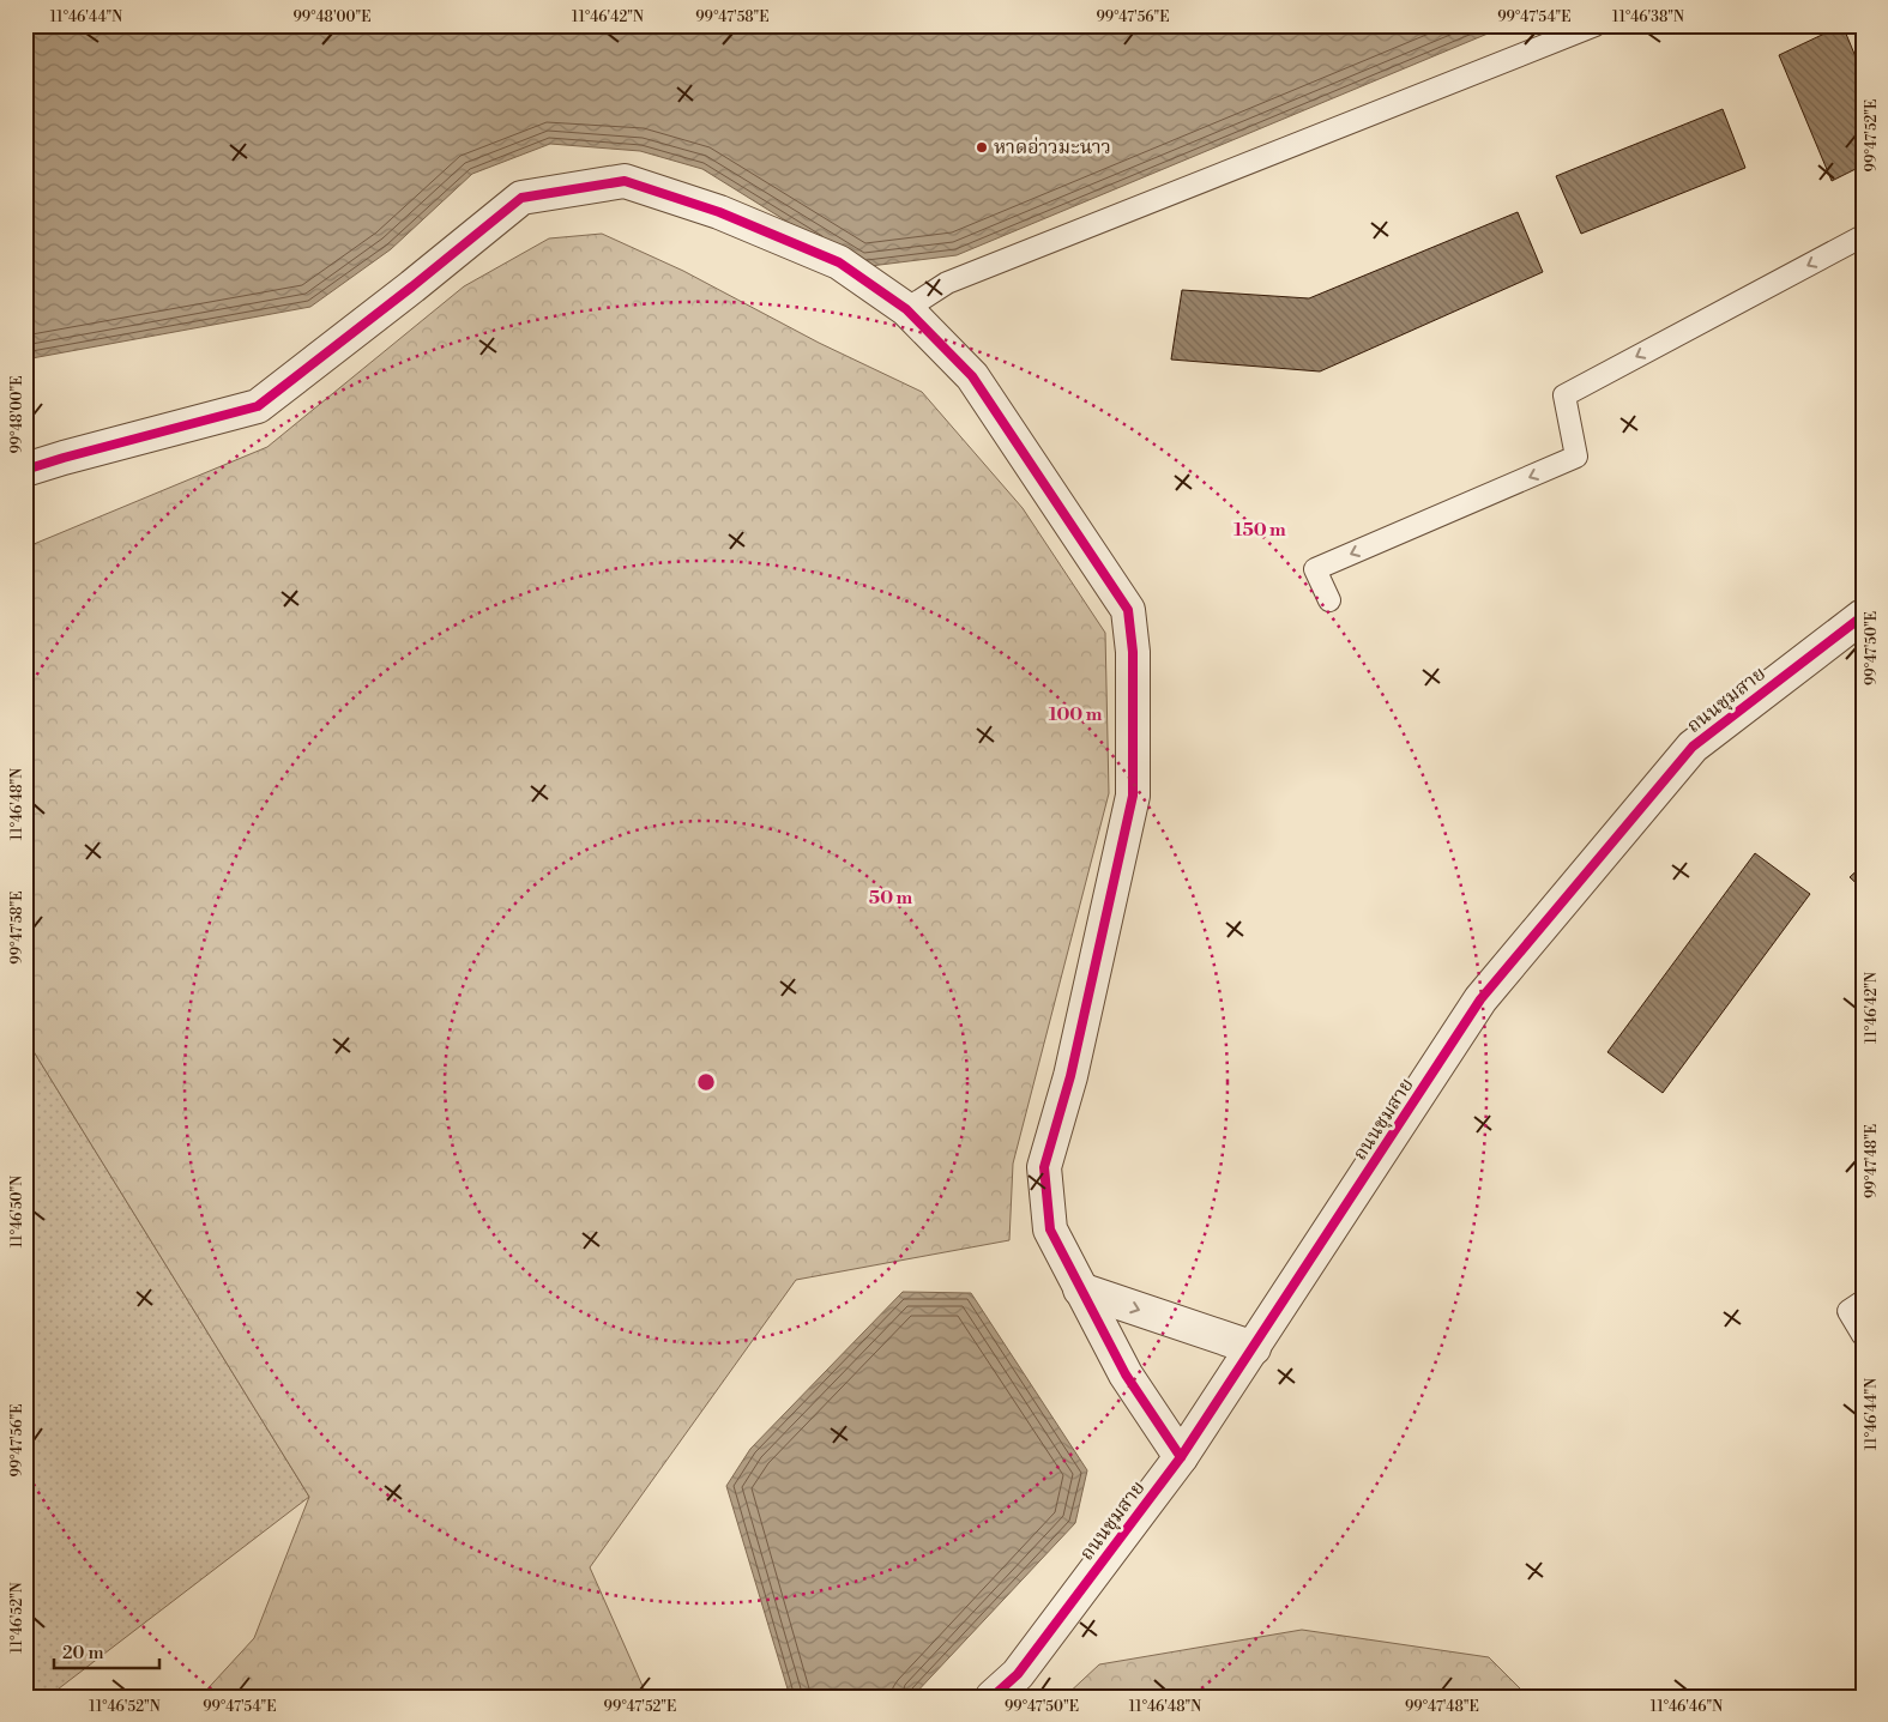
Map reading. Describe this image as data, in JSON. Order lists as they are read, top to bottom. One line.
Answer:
{"streets":{"street":["ถนนชุมสาย"]},"places":["หาดอ่าวมะนาว"],"scale_bar":"20 m","coordinates":["11°46'44\"N","99°48'00\"E","11°46'42\"N","99°47'58\"E","99°47'56\"E","99°47'54\"E","11°46'38\"N","99°47'52\"E","99°47'50\"E","11°46'48\"N","99°47'48\"E","11°46'50\"N","11°46'52\"N","11°46'46\"N"],"rings":["150 m","100 m","50 m"]}
